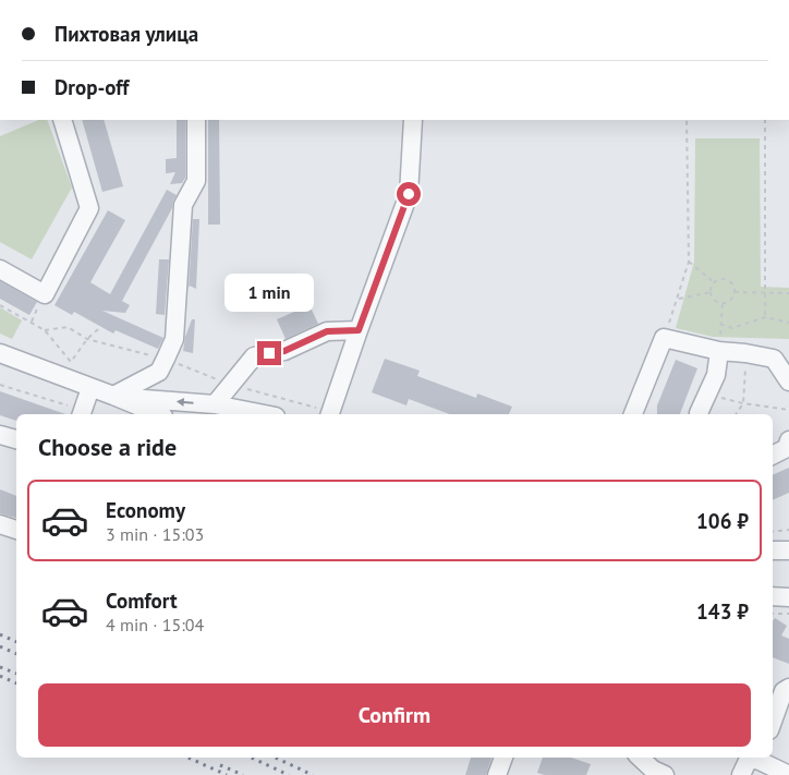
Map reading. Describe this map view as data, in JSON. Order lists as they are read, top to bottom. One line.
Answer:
{"page":{"banner":["Пихтовая улица","Drop-off"],"bubble":"1 min","heading":"Choose a ride","list":[{"name":"Economy","note":"3 min · 15:03","value":"106 ₽"},{"name":"Comfort","note":"4 min · 15:04","value":"143 ₽"}],"buttons":"Confirm"}}
